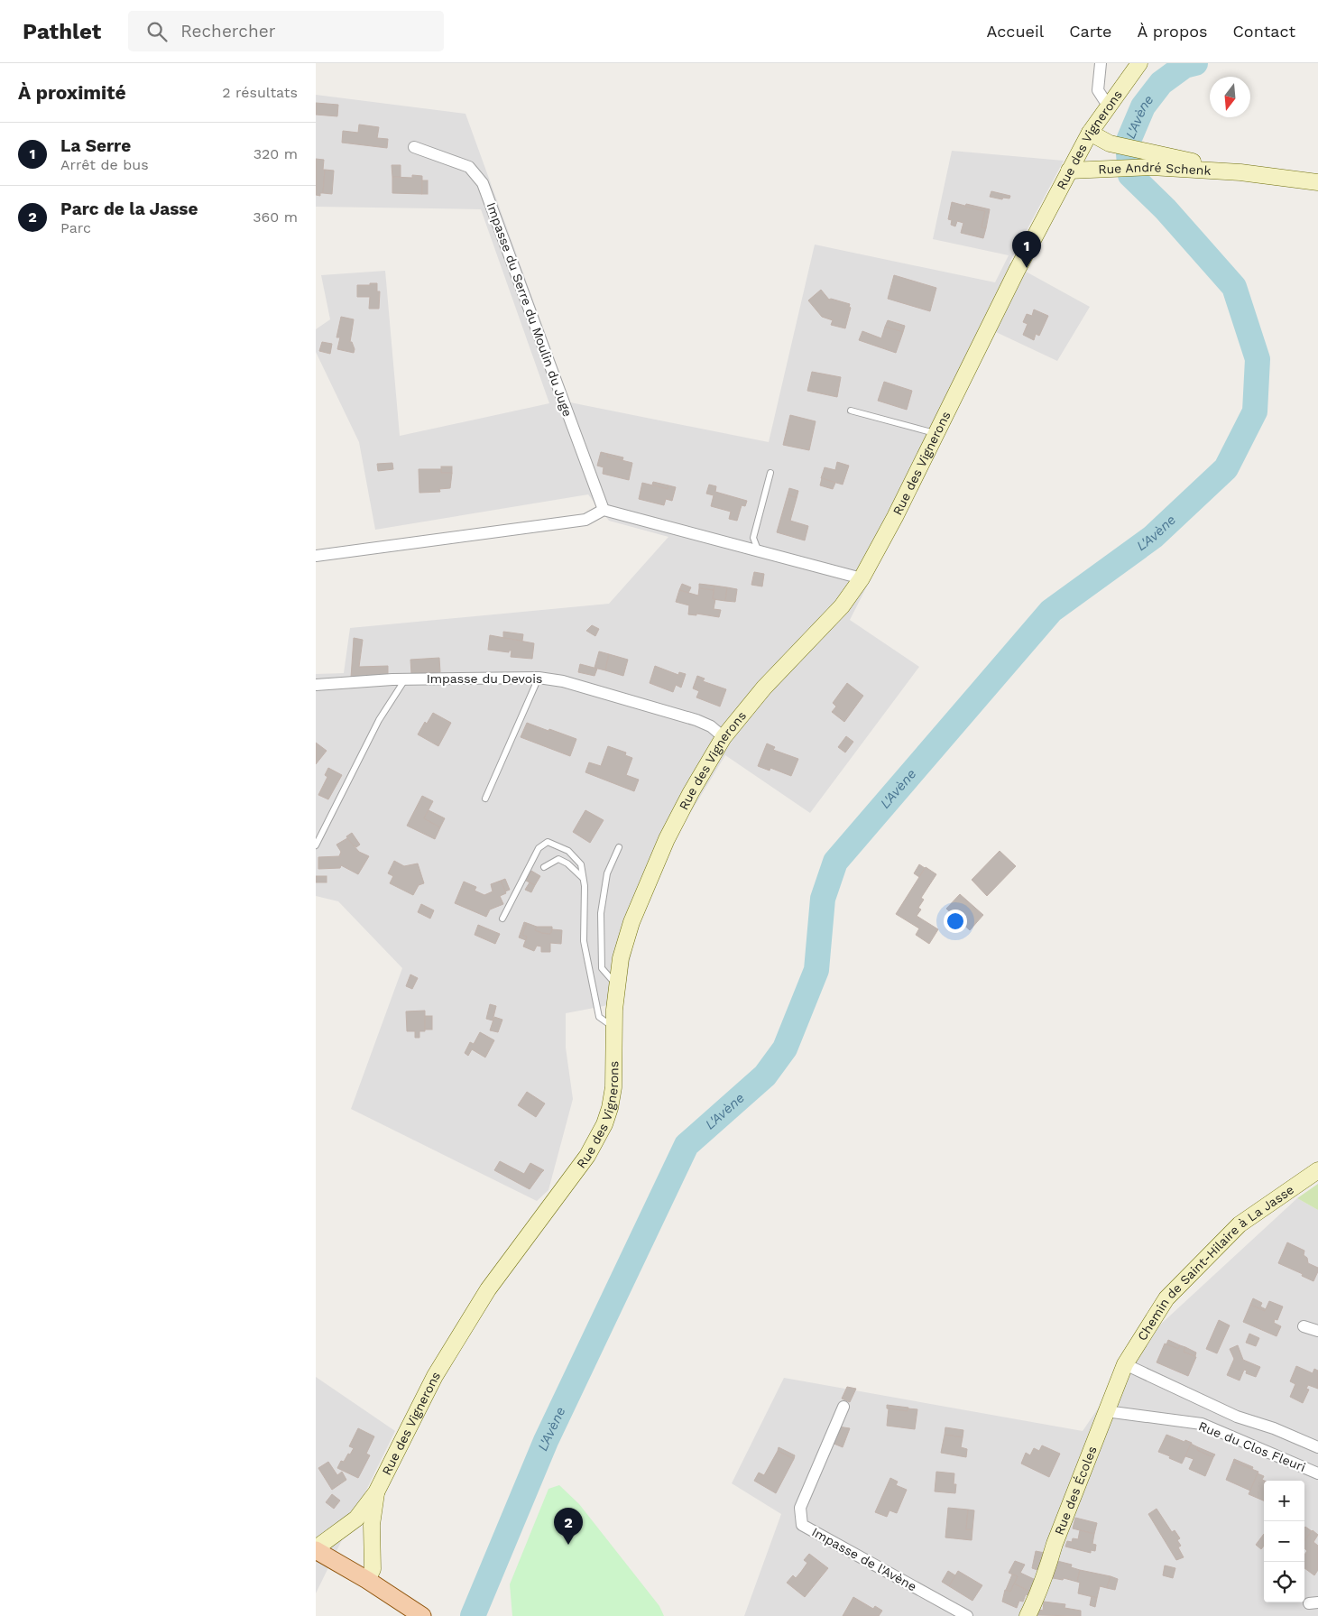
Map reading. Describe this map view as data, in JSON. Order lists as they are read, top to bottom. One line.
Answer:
{"streets":{"street":["Rue des Vignerons","Rue André Schenk","Impasse du Serre du Moulin du Juge","Impasse du Devois","Chemin de Saint-Hilaire à La Jasse","Rue du Clos Fleuri","Rue des Écoles","Impasse de l'Avène"]},"crossings":[["Rue des Vignerons","Rue André Schenk"],["Rue des Vignerons","Impasse du Devois"],["Chemin de Saint-Hilaire à La Jasse","Rue des Écoles"],["Rue du Clos Fleuri","Rue des Écoles"]],"water":["L'Avène"],"north":"bottom","page":{"header":"Pathlet","search":"Rechercher","nav":["Accueil","Carte","À propos","Contact"],"heading":["À proximité","2 résultats"],"list":[{"mark":"1","name":"La Serre","note":"Arrêt de bus","value":"320 m"},{"mark":"2","name":"Parc de la Jasse","note":"Parc","value":"360 m"}],"pins":["1","2"],"map_buttons":["+","−"]}}
